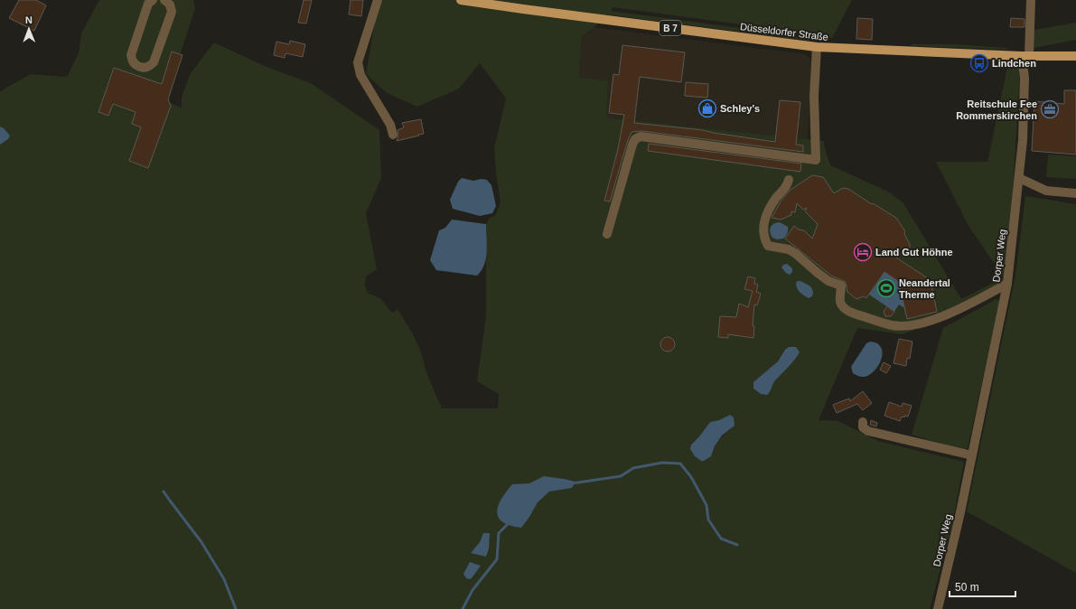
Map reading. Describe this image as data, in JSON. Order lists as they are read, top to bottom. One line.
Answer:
{"streets":{"main road":["B 7","Düsseldorfer Straße"],"street":["Dorper Weg"]},"crossings":[["Düsseldorfer Straße","Dorper Weg"]],"places":{"bus stop":["Lindchen"],"shop":["Schley's"],"office":["Reitschule Fee Rommerskirchen"],"hotel":["Land Gut Höhne"],"sports":["Neandertal Therme"]},"scale_bar":"50 m","north":"top"}
